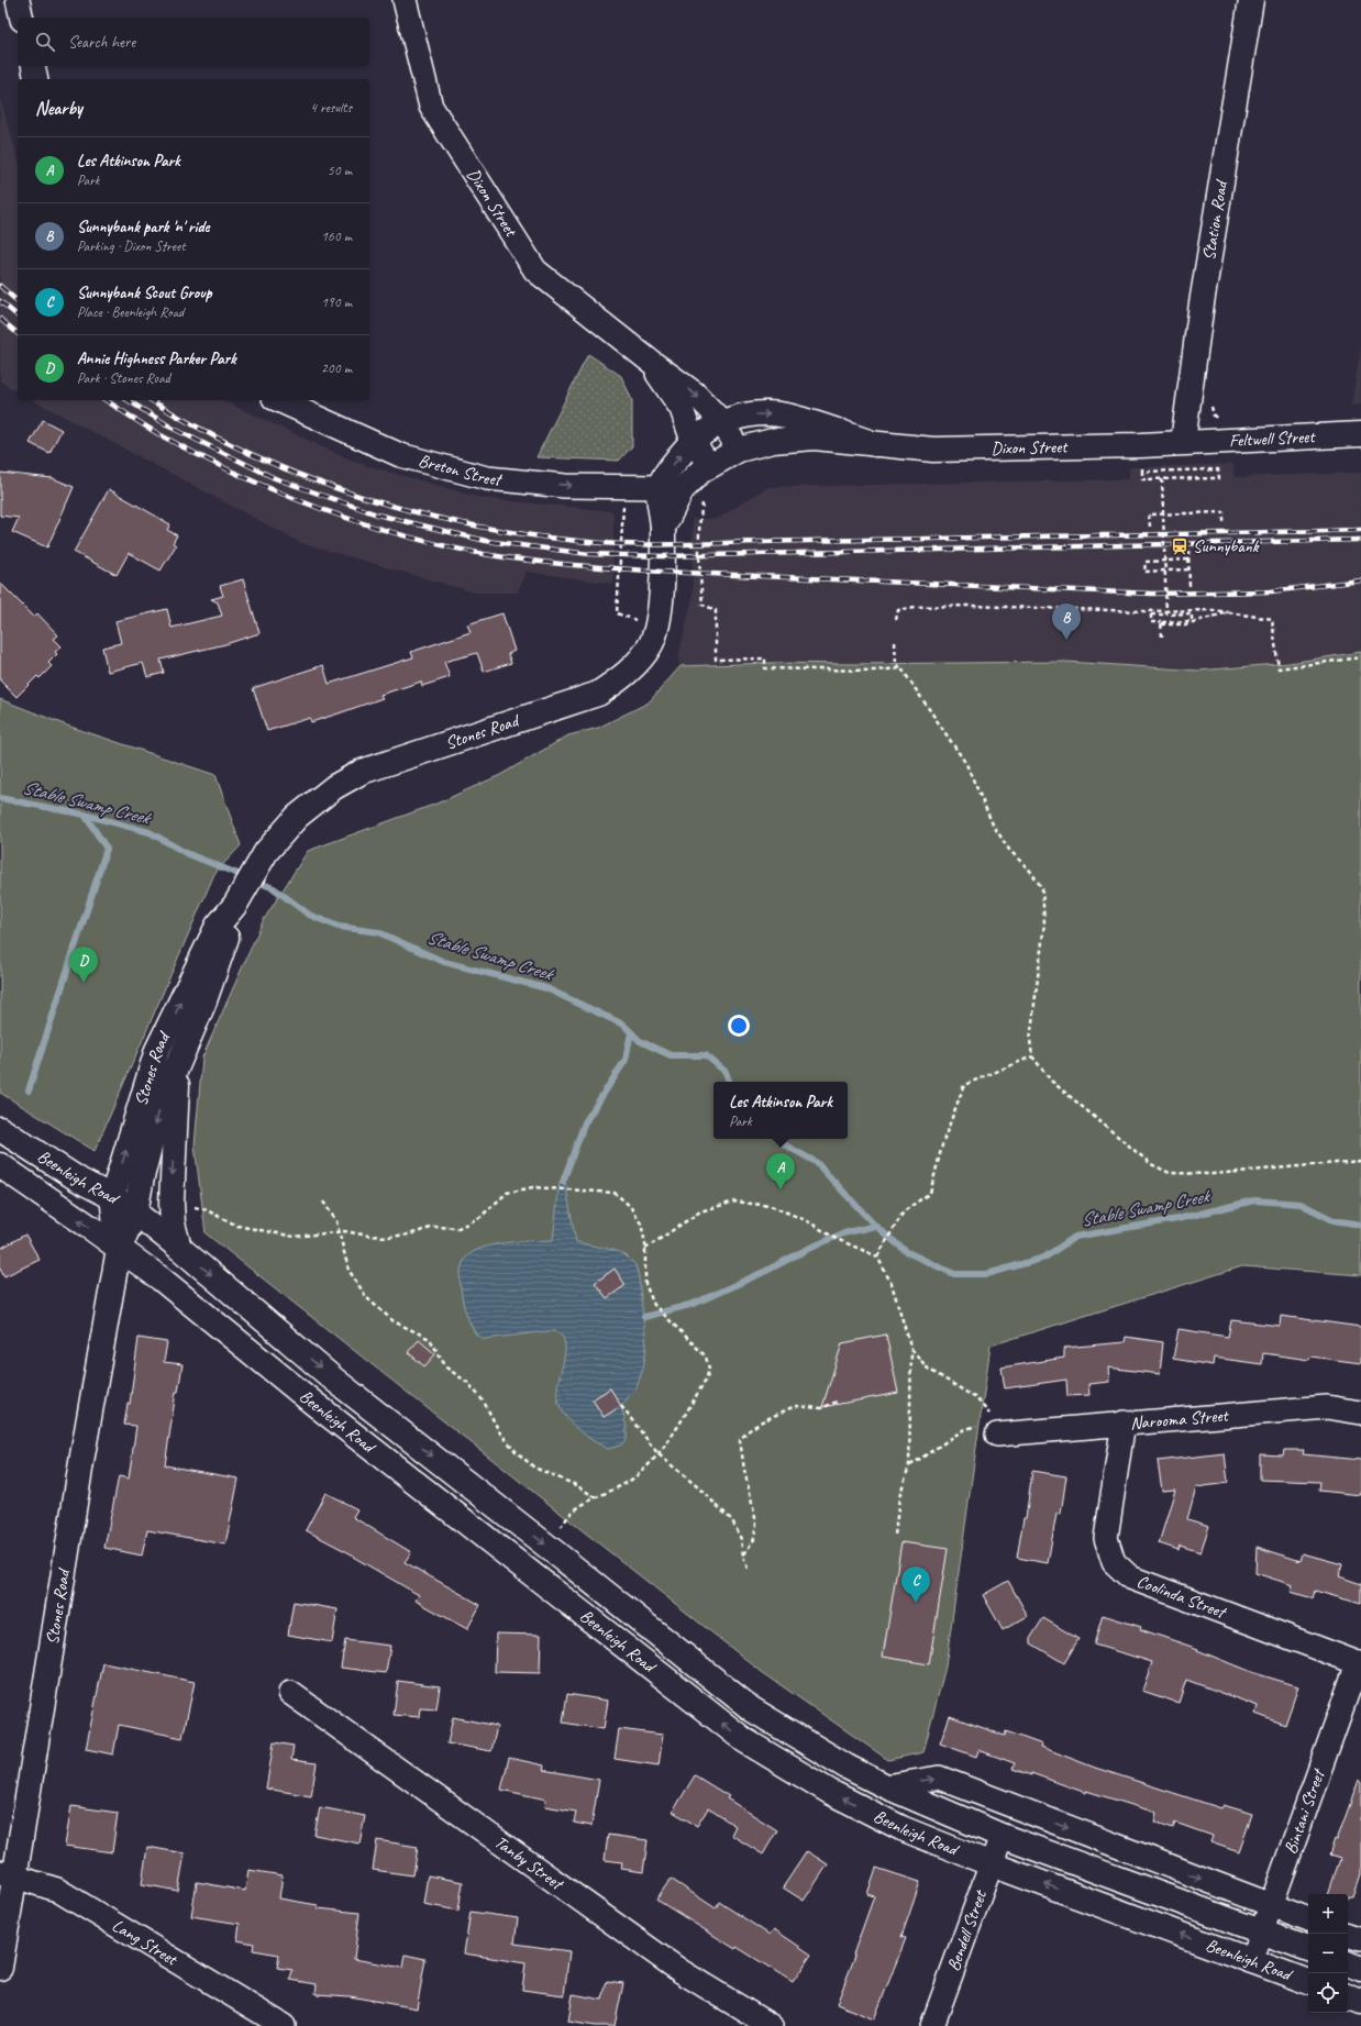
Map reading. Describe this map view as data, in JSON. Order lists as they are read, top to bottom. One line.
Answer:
{"streets":{"street":["Dixon Street","Station Road","Feltwell Street","Breton Street","Stones Road","Beenleigh Road","Narooma Street","Coolinda Street","Bintani Street","Tanby Street","Bendell Street","Lang Street"]},"crossings":[["Dixon Street","Station Road"],["Dixon Street","Feltwell Street"],["Dixon Street","Stones Road"],["Station Road","Feltwell Street"],["Breton Street","Stones Road"],["Stones Road","Beenleigh Road"],["Stones Road","Lang Street"],["Beenleigh Road","Bintani Street"],["Beenleigh Road","Bendell Street"],["Narooma Street","Coolinda Street"],["Coolinda Street","Bintani Street"]],"one_way":["Breton Street"],"water":["Stable Swamp Creek"],"places":{"station":["Sunnybank"]},"page":{"search":"Search here","heading":["Nearby","4 results"],"list":[{"mark":"A","name":"Les Atkinson Park","note":"Park","value":"50 m"},{"mark":"B","name":"Sunnybank park 'n' ride","note":"Parking · Dixon Street","value":"160 m"},{"mark":"C","name":"Sunnybank Scout Group","note":"Place · Beenleigh Road","value":"190 m"},{"mark":"D","name":"Annie Highness Parker Park","note":"Park · Stones Road","value":"200 m"}],"pins":["B","D","A","C"],"popup":["Les Atkinson Park","Park"],"map_buttons":["+","−"]}}
